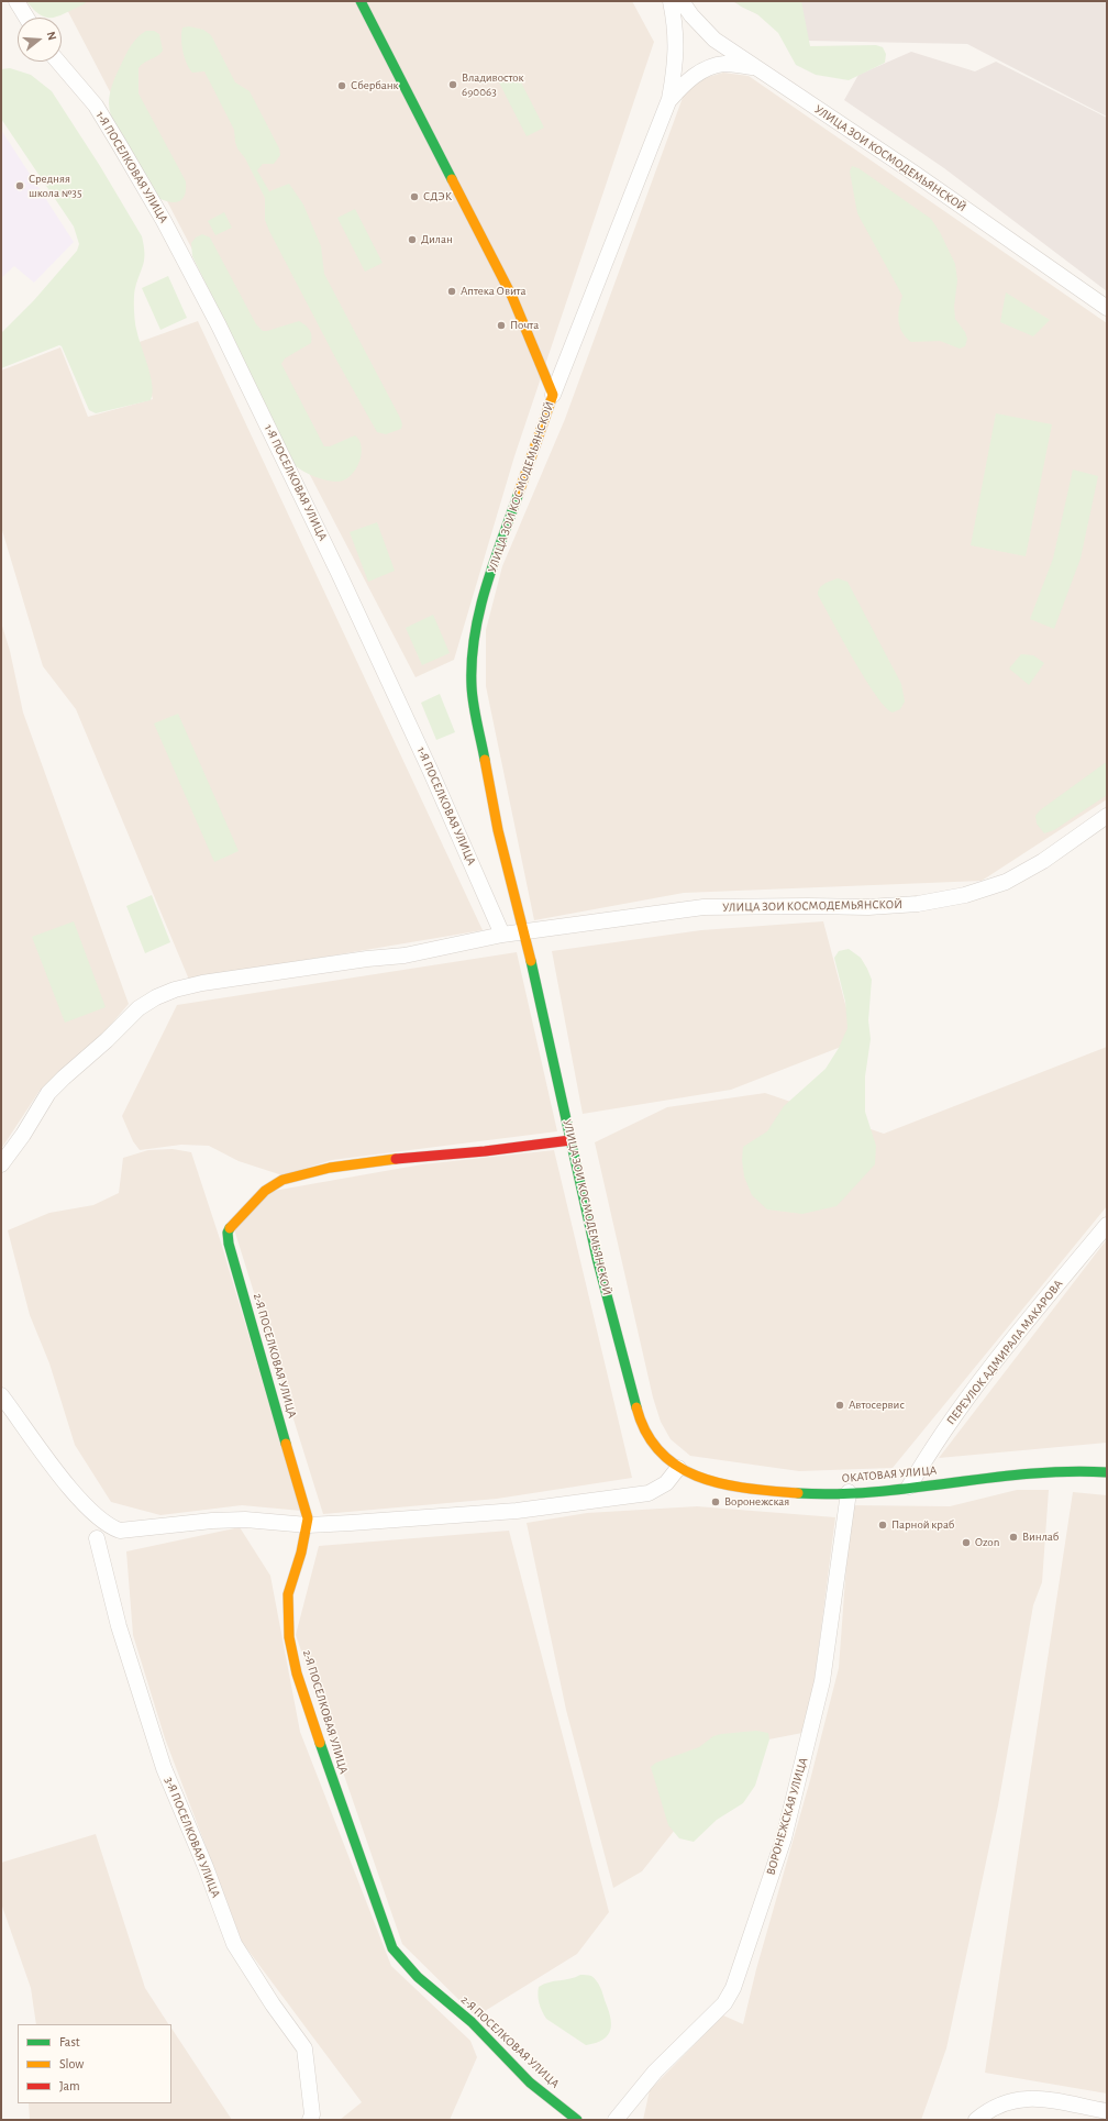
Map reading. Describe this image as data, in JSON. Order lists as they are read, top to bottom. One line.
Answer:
{"streets":{"main road":["УЛИЦА ЗОИ КОСМОДЕМЬЯНСКОЙ","2-Я ПОСЕЛКОВАЯ УЛИЦА","ОКАТОВАЯ УЛИЦА"],"street":["1-Я ПОСЕЛКОВАЯ УЛИЦА","ПЕРЕУЛОК АДМИРАЛА МАКАРОВА","ВОРОНЕЖСКАЯ УЛИЦА","3-Я ПОСЕЛКОВАЯ УЛИЦА"]},"crossings":[["УЛИЦА ЗОИ КОСМОДЕМЬЯНСКОЙ","2-Я ПОСЕЛКОВАЯ УЛИЦА"],["УЛИЦА ЗОИ КОСМОДЕМЬЯНСКОЙ","ОКАТОВАЯ УЛИЦА"],["ПЕРЕУЛОК АДМИРАЛА МАКАРОВА","ОКАТОВАЯ УЛИЦА"],["ОКАТОВАЯ УЛИЦА","ВОРОНЕЖСКАЯ УЛИЦА"]],"places":["Владивосток 690063","Сбербанк","Средняя школа №35","СДЭК","Дилан","Аптека Овита","Почта","Автосервис","Воронежская","Парной краб","Винлаб","Ozon"],"legend":["Fast","Slow","Jam"],"north":"right"}
